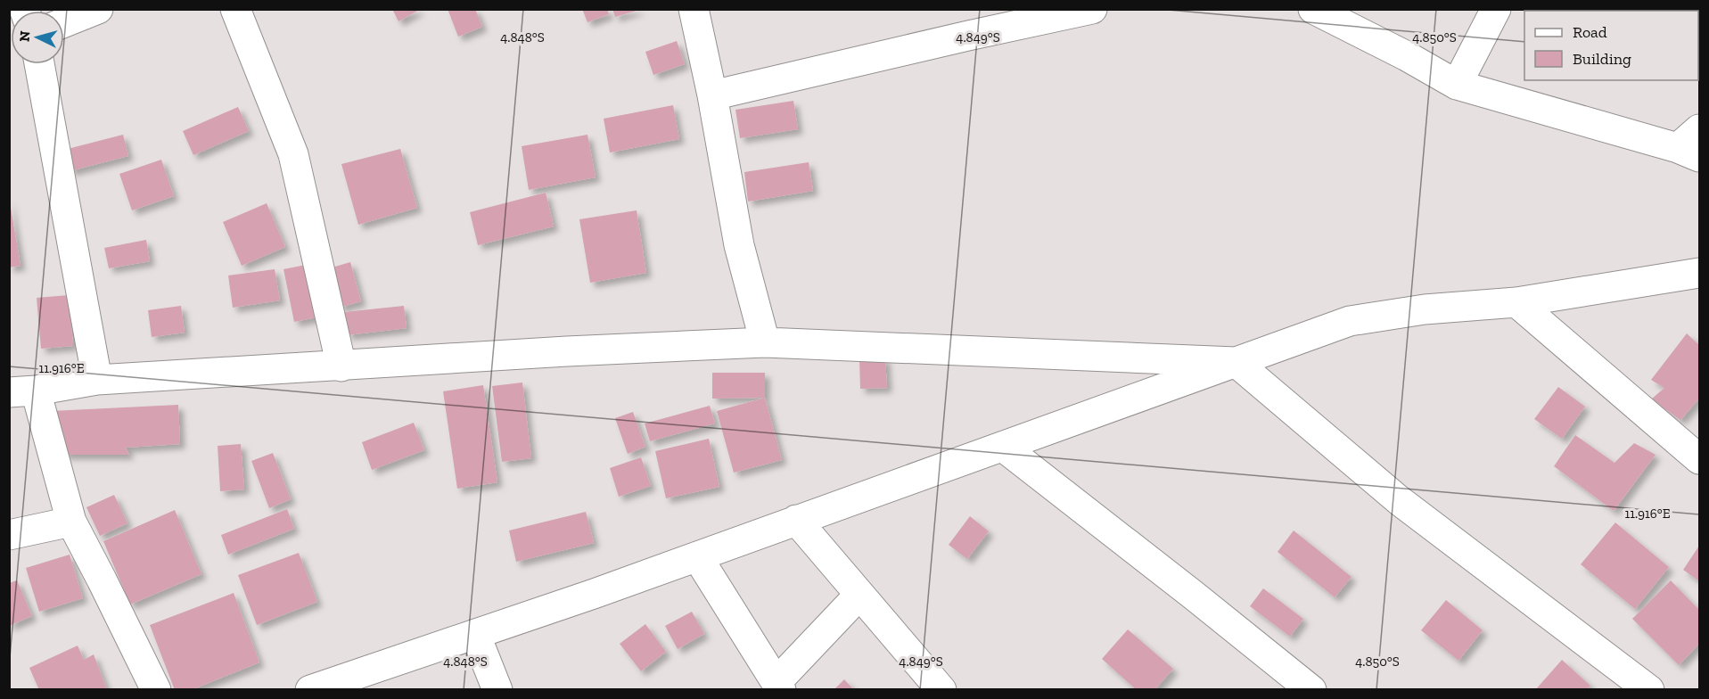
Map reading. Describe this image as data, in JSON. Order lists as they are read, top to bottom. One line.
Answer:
{"legend":["Road","Building"],"north":"left","coordinates":["4.848°S","4.849°S","4.850°S","11.916°E"]}
